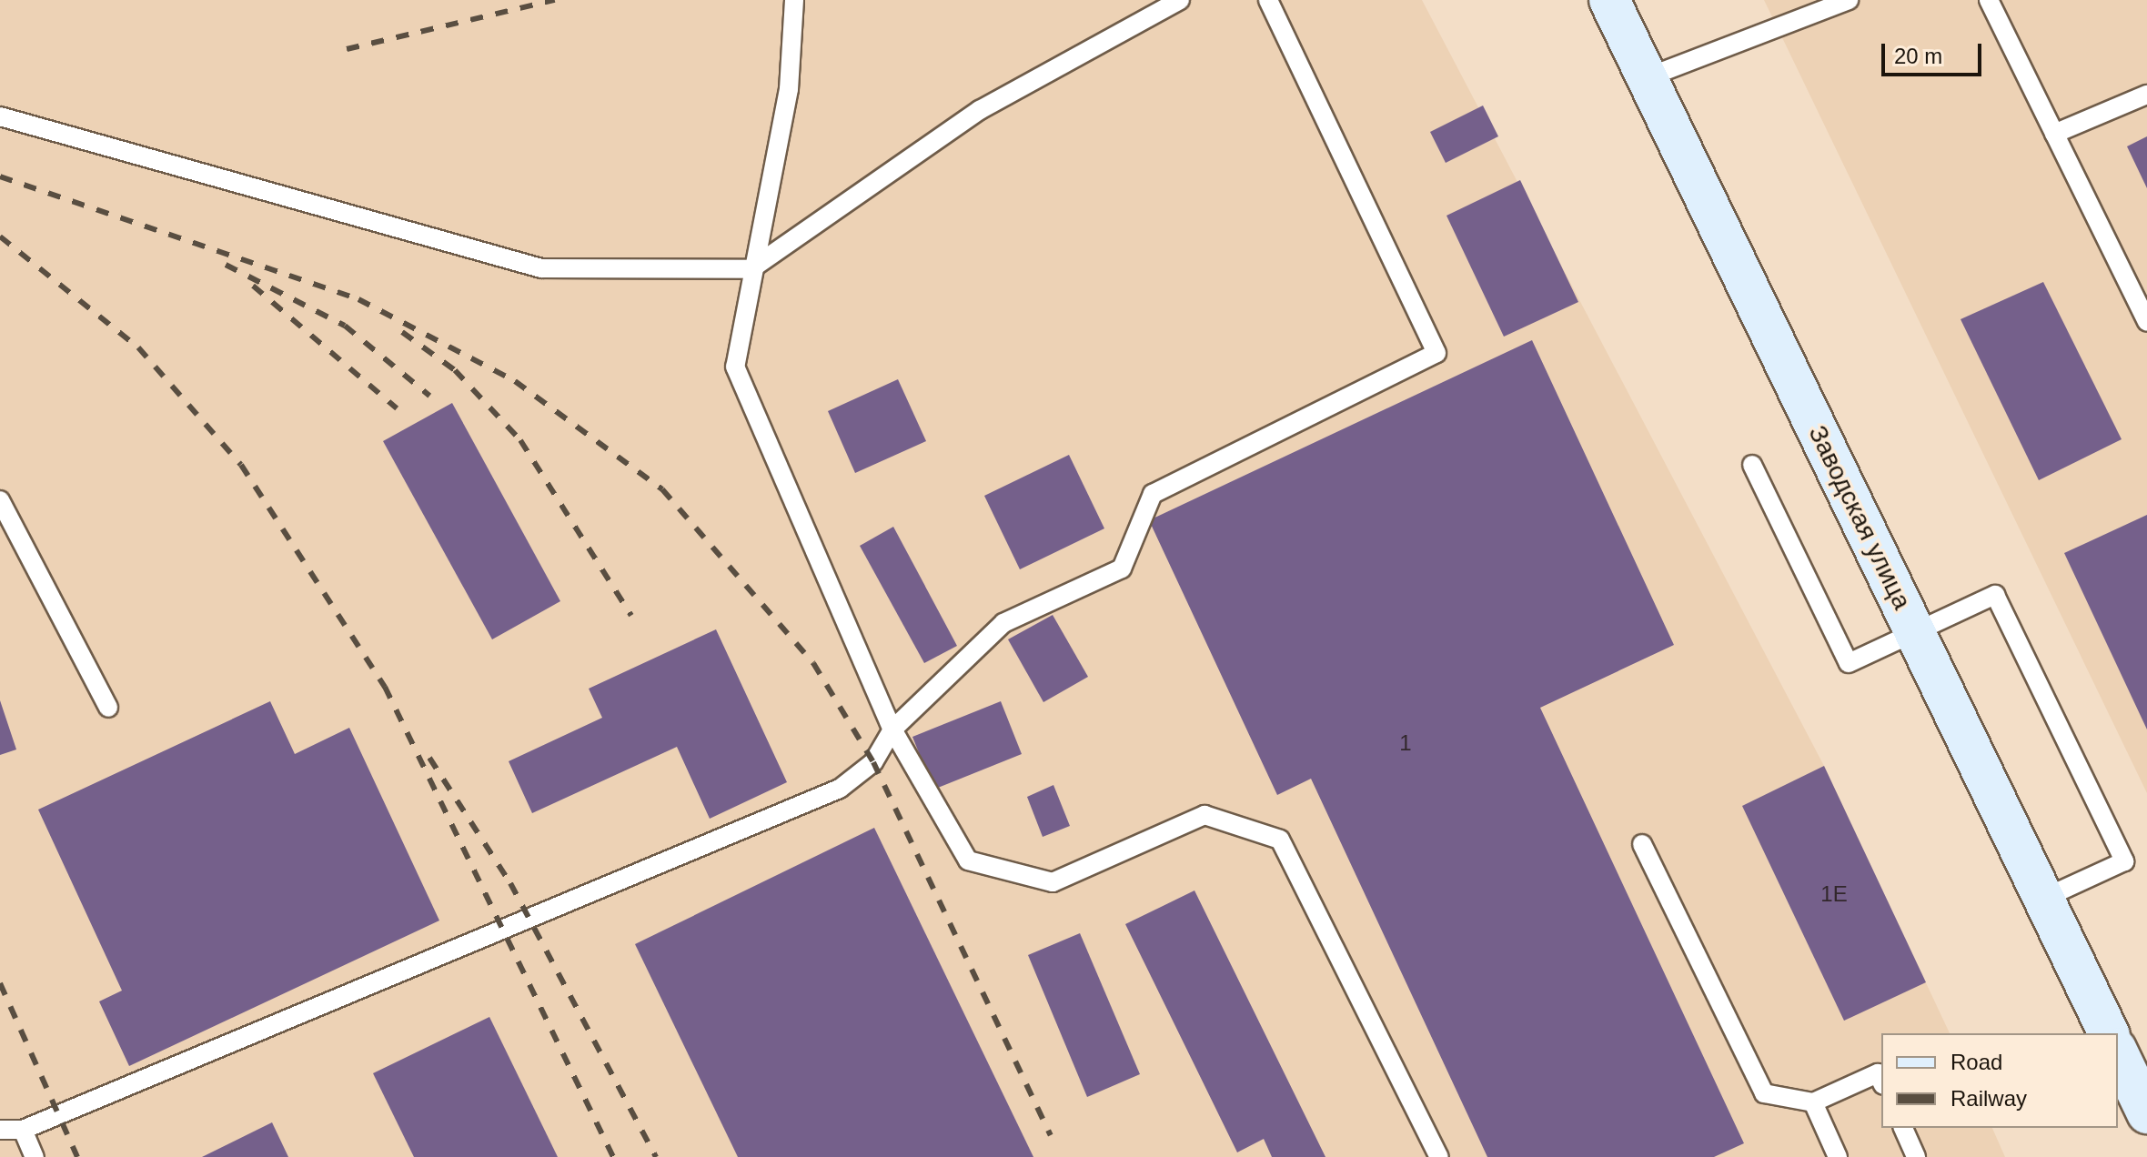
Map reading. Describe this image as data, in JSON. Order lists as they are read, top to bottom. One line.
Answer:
{"streets":{"street":["Заводская улица"]},"house_numbers":["1","1Е"],"legend":["Road","Railway"],"scale_bar":"20 m"}
